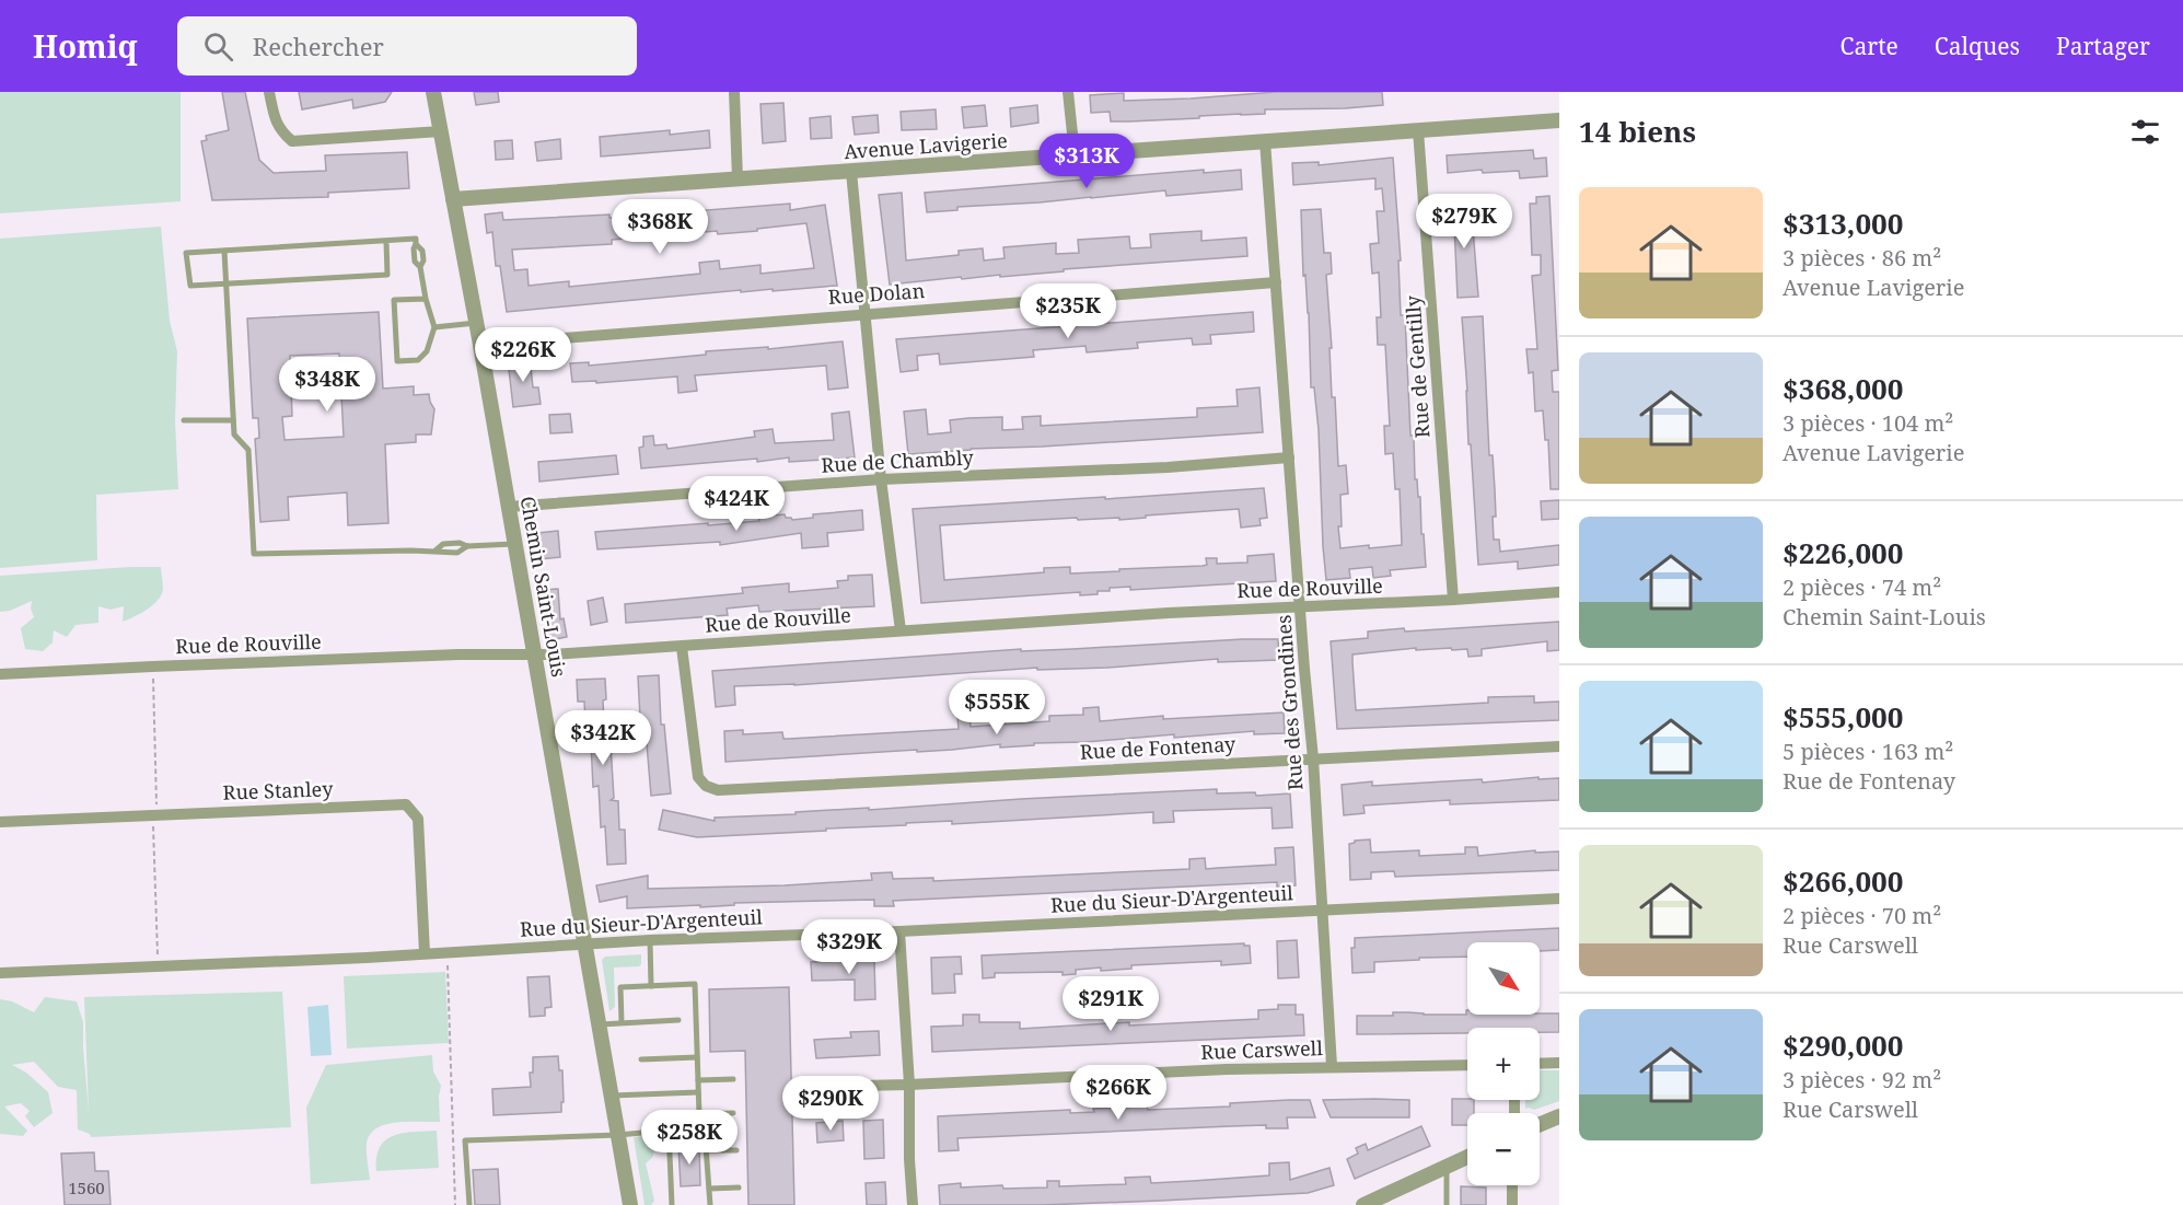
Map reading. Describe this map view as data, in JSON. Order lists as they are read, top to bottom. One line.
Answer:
{"streets":{"street":["Avenue Lavigerie","Rue Dolan","Rue de Gentilly","Rue de Chambly","Chemin Saint-Louis","Rue de Rouville","Rue des Grondines","Rue de Fontenay","Rue Stanley","Rue du Sieur-D'Argenteuil","Rue Carswell"]},"crossings":[["Avenue Lavigerie","Rue de Gentilly"],["Avenue Lavigerie","Chemin Saint-Louis"],["Avenue Lavigerie","Rue des Grondines"],["Rue Dolan","Chemin Saint-Louis"],["Rue Dolan","Rue des Grondines"],["Rue de Gentilly","Rue de Rouville"],["Rue de Chambly","Chemin Saint-Louis"],["Rue de Chambly","Rue des Grondines"],["Chemin Saint-Louis","Rue de Rouville"],["Chemin Saint-Louis","Rue du Sieur-D'Argenteuil"],["Rue de Rouville","Rue des Grondines"],["Rue de Rouville","Rue de Fontenay"],["Rue des Grondines","Rue de Fontenay"],["Rue des Grondines","Rue du Sieur-D'Argenteuil"],["Rue des Grondines","Rue Carswell"],["Rue Stanley","Rue du Sieur-D'Argenteuil"]],"house_numbers":["1560"],"north":"bottom right","page":{"header":"Homiq","search":"Rechercher","nav":["Carte","Calques","Partager"],"heading":"14 biens","price":["$313K","$279K","$368K","$235K","$226K","$348K","$424K","$555K","$342K","$329K","$291K","$266K","$290K","$258K"],"list":[{"name":"$313,000","note":"3 pièces · 86 m² · Avenue Lavigerie"},{"name":"$368,000","note":"3 pièces · 104 m² · Avenue Lavigerie"},{"name":"$226,000","note":"2 pièces · 74 m² · Chemin Saint-Louis"},{"name":"$555,000","note":"5 pièces · 163 m² · Rue de Fontenay"},{"name":"$266,000","note":"2 pièces · 70 m² · Rue Carswell"},{"name":"$290,000","note":"3 pièces · 92 m² · Rue Carswell"}],"map_buttons":["+","−"]}}
